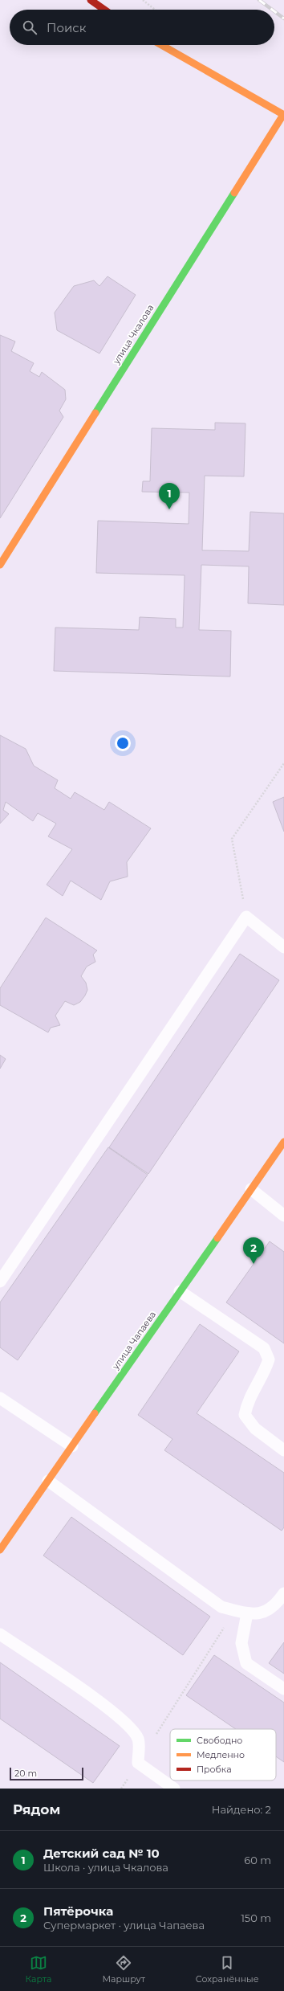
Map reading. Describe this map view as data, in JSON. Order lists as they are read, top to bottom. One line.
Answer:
{"streets":{"street":["улица Чкалова","улица Чапаева"]},"legend":["Свободно","Медленно","Пробка"],"scale_bar":"20 m","page":{"search":"Поиск","pins":["1","2"],"scale":"20 m","heading":["Рядом","Найдено: 2"],"list":[{"mark":"1","name":"Детский сад № 10","note":"Школа · улица Чкалова","value":"60 m"},{"mark":"2","name":"Пятёрочка","note":"Супермаркет · улица Чапаева","value":"150 m"}],"nav":["Карта","Маршрут","Сохранённые"]}}
